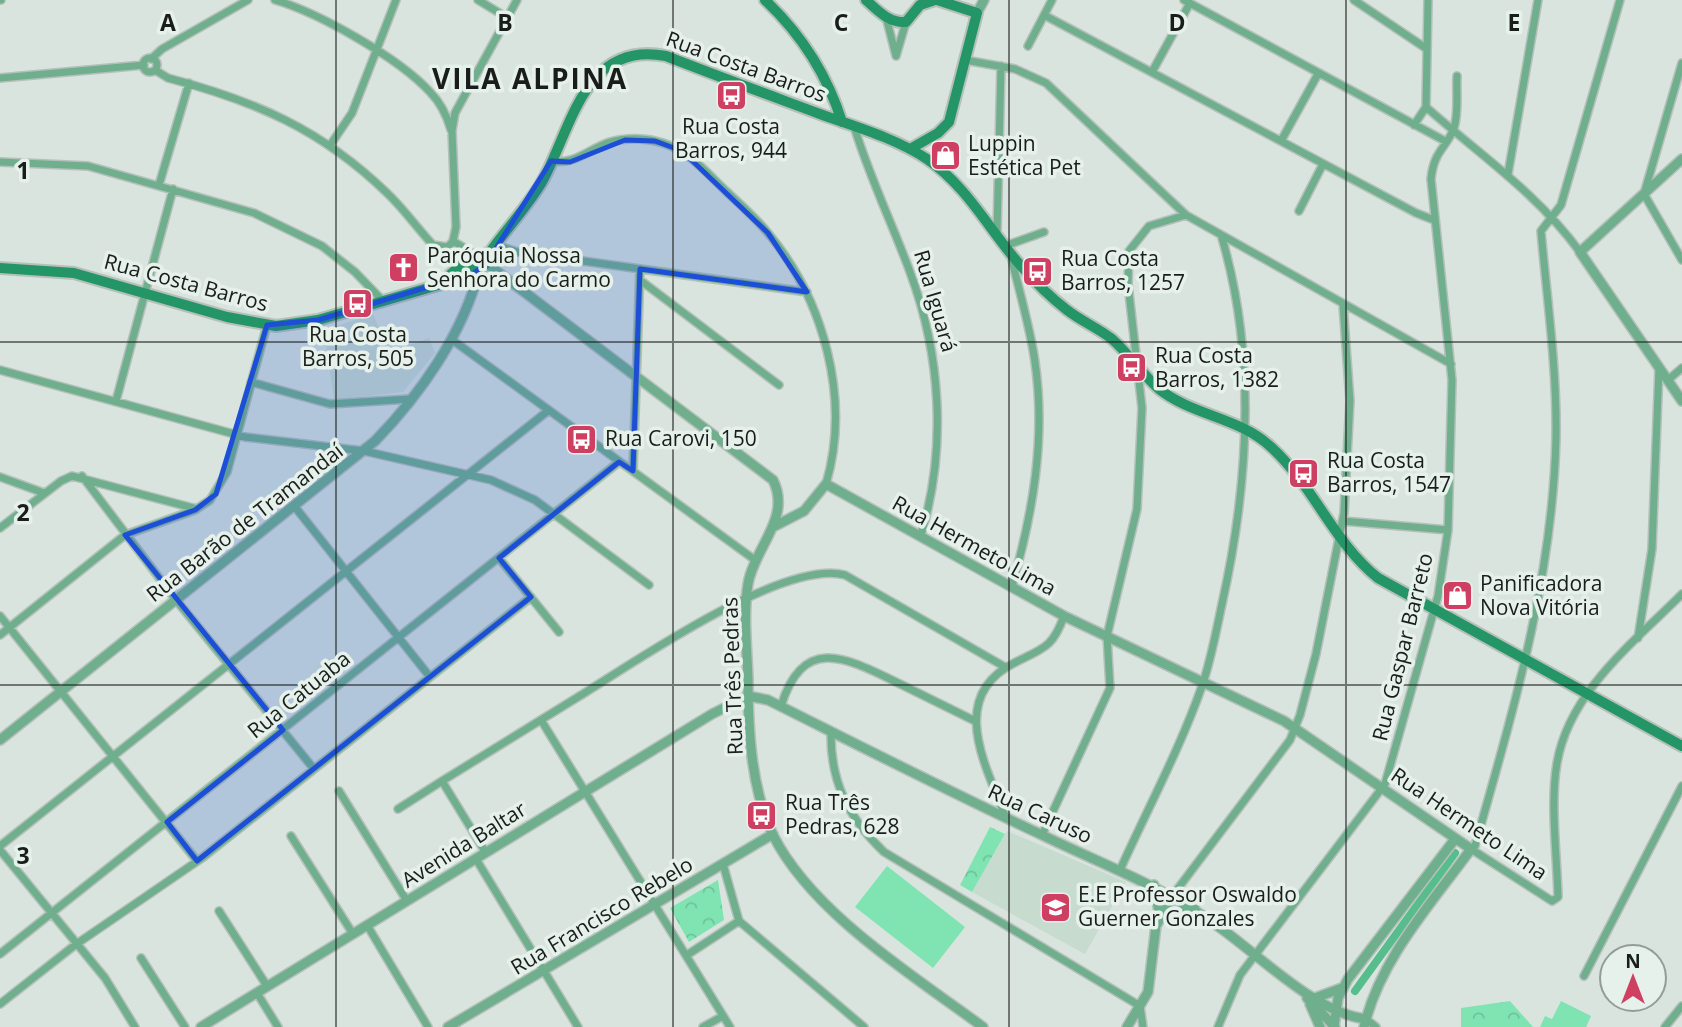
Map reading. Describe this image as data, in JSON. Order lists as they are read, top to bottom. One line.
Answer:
{"streets":{"main road":["Rua Costa Barros"],"street":["Rua Iguará","Rua Barão de Tramandaí","Rua Hermeto Lima","Rua Gaspar Barreto","Rua Três Pedras","Rua Catuaba","Rua Caruso","Avenida Baltar","Rua Francisco Rebelo"]},"crossings":[["Rua Costa Barros","Rua Iguará"],["Rua Costa Barros","Rua Barão de Tramandaí"],["Rua Costa Barros","Rua Hermeto Lima"],["Rua Costa Barros","Rua Gaspar Barreto"],["Rua Costa Barros","Rua Três Pedras"],["Rua Iguará","Rua Hermeto Lima"],["Rua Barão de Tramandaí","Rua Três Pedras"],["Rua Hermeto Lima","Rua Gaspar Barreto"],["Rua Gaspar Barreto","Rua Caruso"],["Rua Três Pedras","Rua Caruso"],["Rua Três Pedras","Avenida Baltar"],["Rua Três Pedras","Rua Francisco Rebelo"],["Rua Caruso","Avenida Baltar"]],"districts":["VILA ALPINA"],"places":{"bus stop":["Rua Costa Barros, 944","Rua Costa Barros, 1257","Rua Costa Barros, 505","Rua Costa Barros, 1382","Rua Carovi, 150","Rua Costa Barros, 1547","Rua Três Pedras, 628"],"shop":["Luppin Estética Pet","Panificadora Nova Vitória"],"church":["Paróquia Nossa Senhora do Carmo"],"school or university":["E.E Professor Oswaldo Guerner Gonzales"]},"north":"top","grid":{"columns":["A","B","C","D","E"],"rows":["1","2","3"]}}
